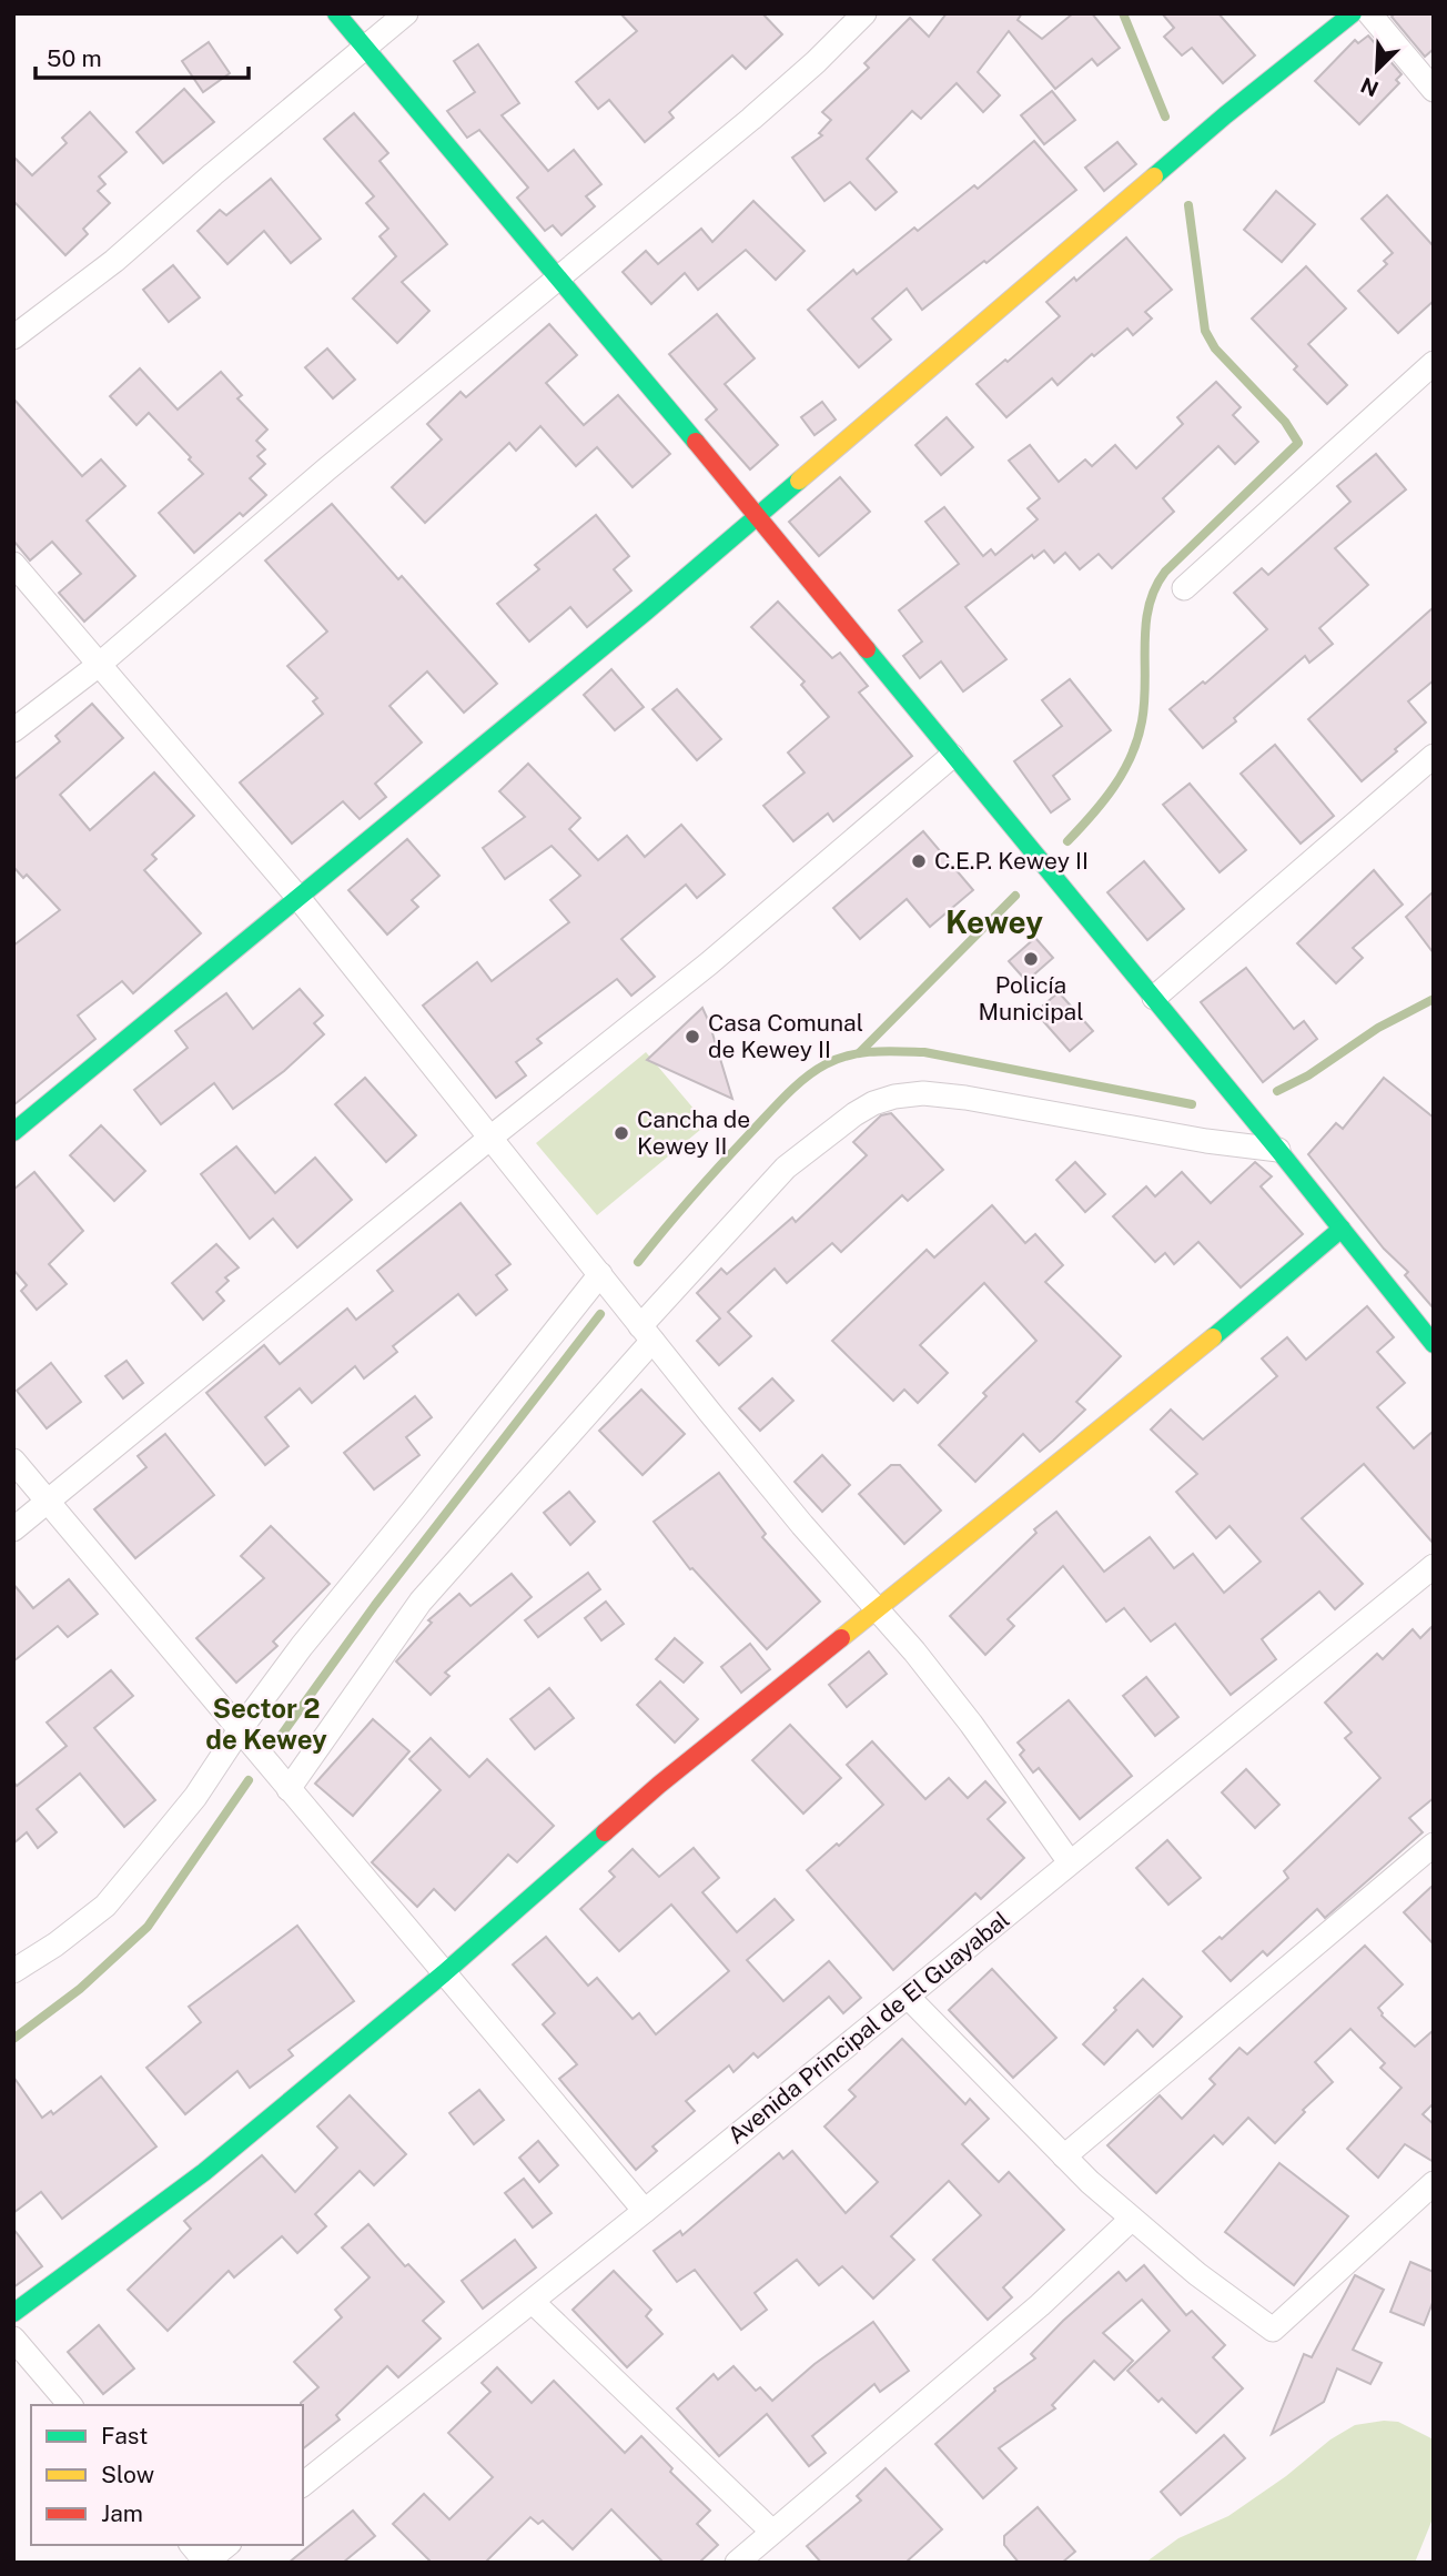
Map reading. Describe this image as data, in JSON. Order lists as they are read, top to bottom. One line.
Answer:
{"streets":{"street":["Avenida Principal de El Guayabal"]},"districts":["Kewey","Sector 2 de Kewey"],"places":["C.E.P. Kewey II","Policía Municipal","Casa Comunal de Kewey II","Cancha de Kewey II"],"legend":["Fast","Slow","Jam"],"scale_bar":"50 m","north":"bottom left"}
